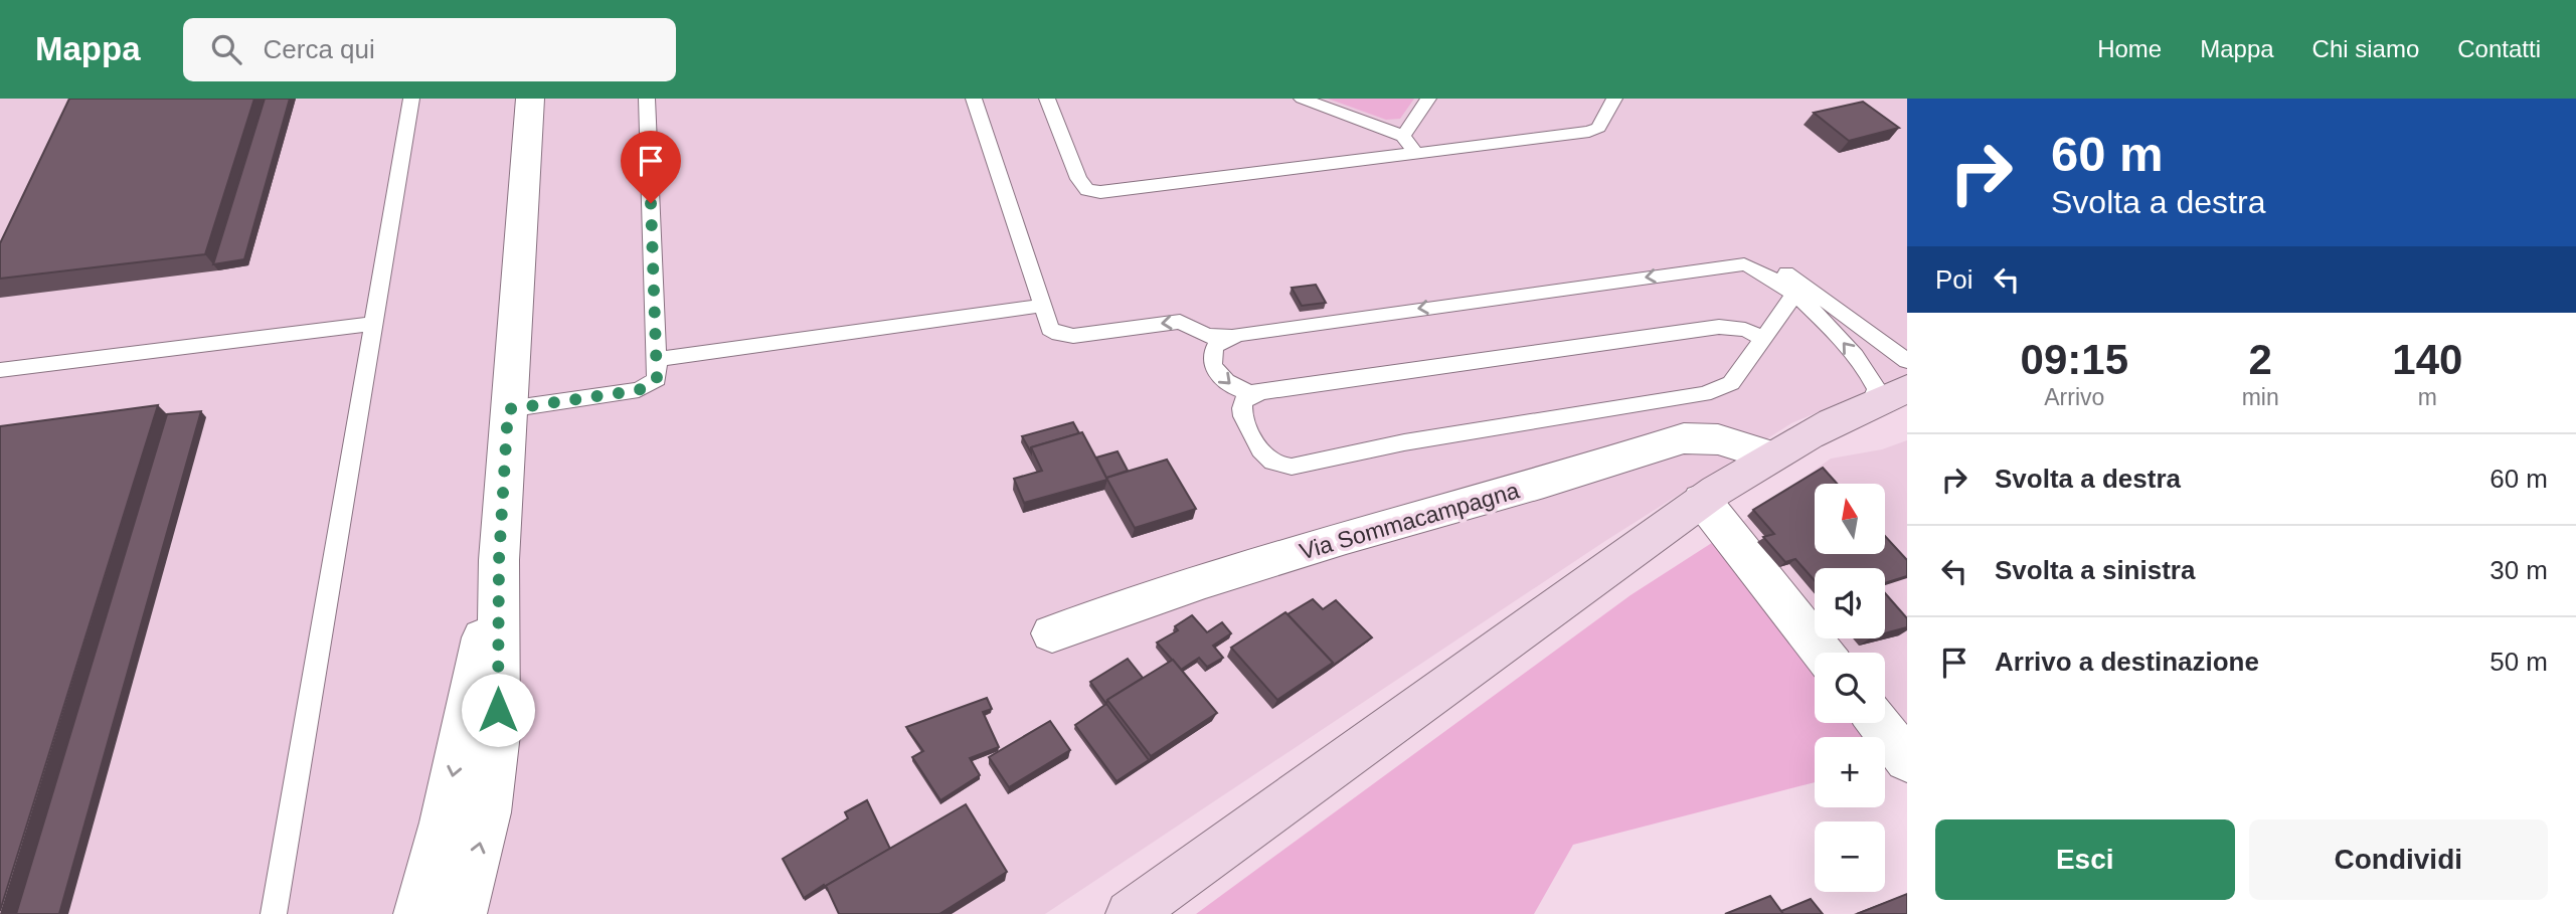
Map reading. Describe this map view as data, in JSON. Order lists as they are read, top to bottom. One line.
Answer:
{"streets":{"street":["Via Sommacampagna"]},"north":"top","page":{"header":"Mappa","search":"Cerca qui","nav":["Home","Mappa","Chi siamo","Contatti"],"turn":["60 m","Svolta a destra"],"then":"Poi","eta":["09:15","Arrivo","2","min","140","m"],"list":[{"name":"Svolta a destra","value":"60 m"},{"name":"Svolta a sinistra","value":"30 m"},{"name":"Arrivo a destinazione","value":"50 m"}],"map_buttons":["+","−"],"buttons":["Esci","Condividi"]}}
